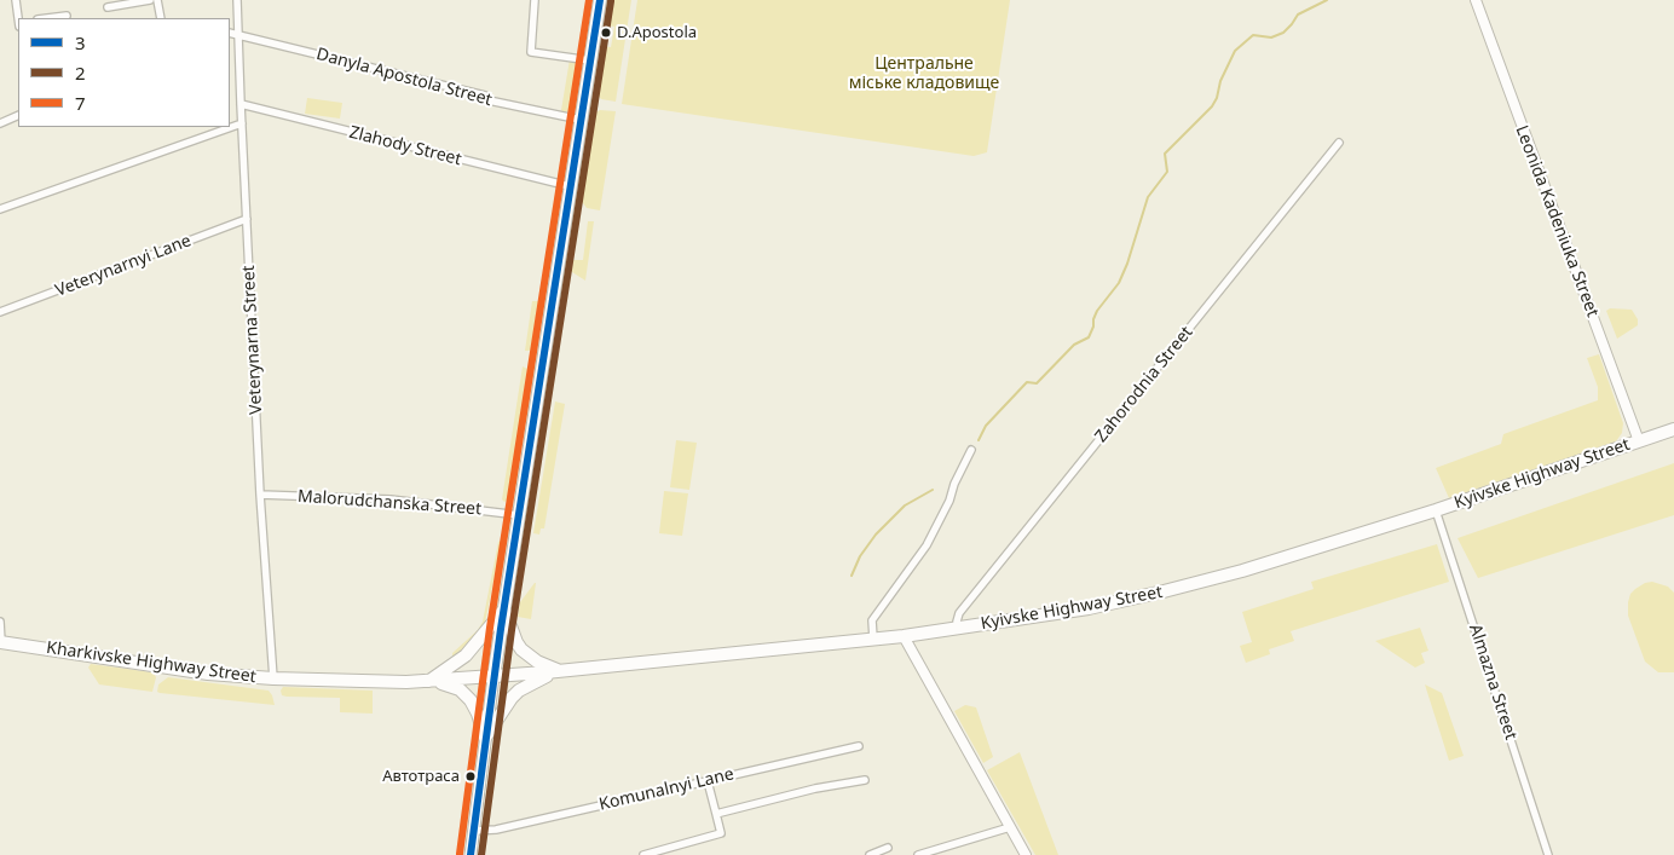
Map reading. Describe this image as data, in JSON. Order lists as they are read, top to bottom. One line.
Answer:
{"streets":{"highway":["Kyivske Highway Street","Kharkivske Highway Street"],"street":["Danyla Apostola Street","Zlahody Street","Leonida Kadeniuka Street","Veterynarnyi Lane","Veterynarna Street","Zahorodnia Street","Malorudchanska Street","Almazna Street","Komunalnyi Lane"]},"crossings":[["Danyla Apostola Street","Veterynarna Street"],["Zlahody Street","Veterynarna Street"],["Leonida Kadeniuka Street","Kyivske Highway Street"],["Veterynarnyi Lane","Veterynarna Street"],["Veterynarna Street","Malorudchanska Street"],["Veterynarna Street","Kharkivske Highway Street"],["Zahorodnia Street","Kyivske Highway Street"],["Kyivske Highway Street","Kharkivske Highway Street"],["Kyivske Highway Street","Almazna Street"]],"parks":["Центральне міське кладовище"],"places":["D.Apostola","Автотраса"],"lines":["transit line 3","transit line 7","transit line 2"],"legend":["3","2","7"]}
